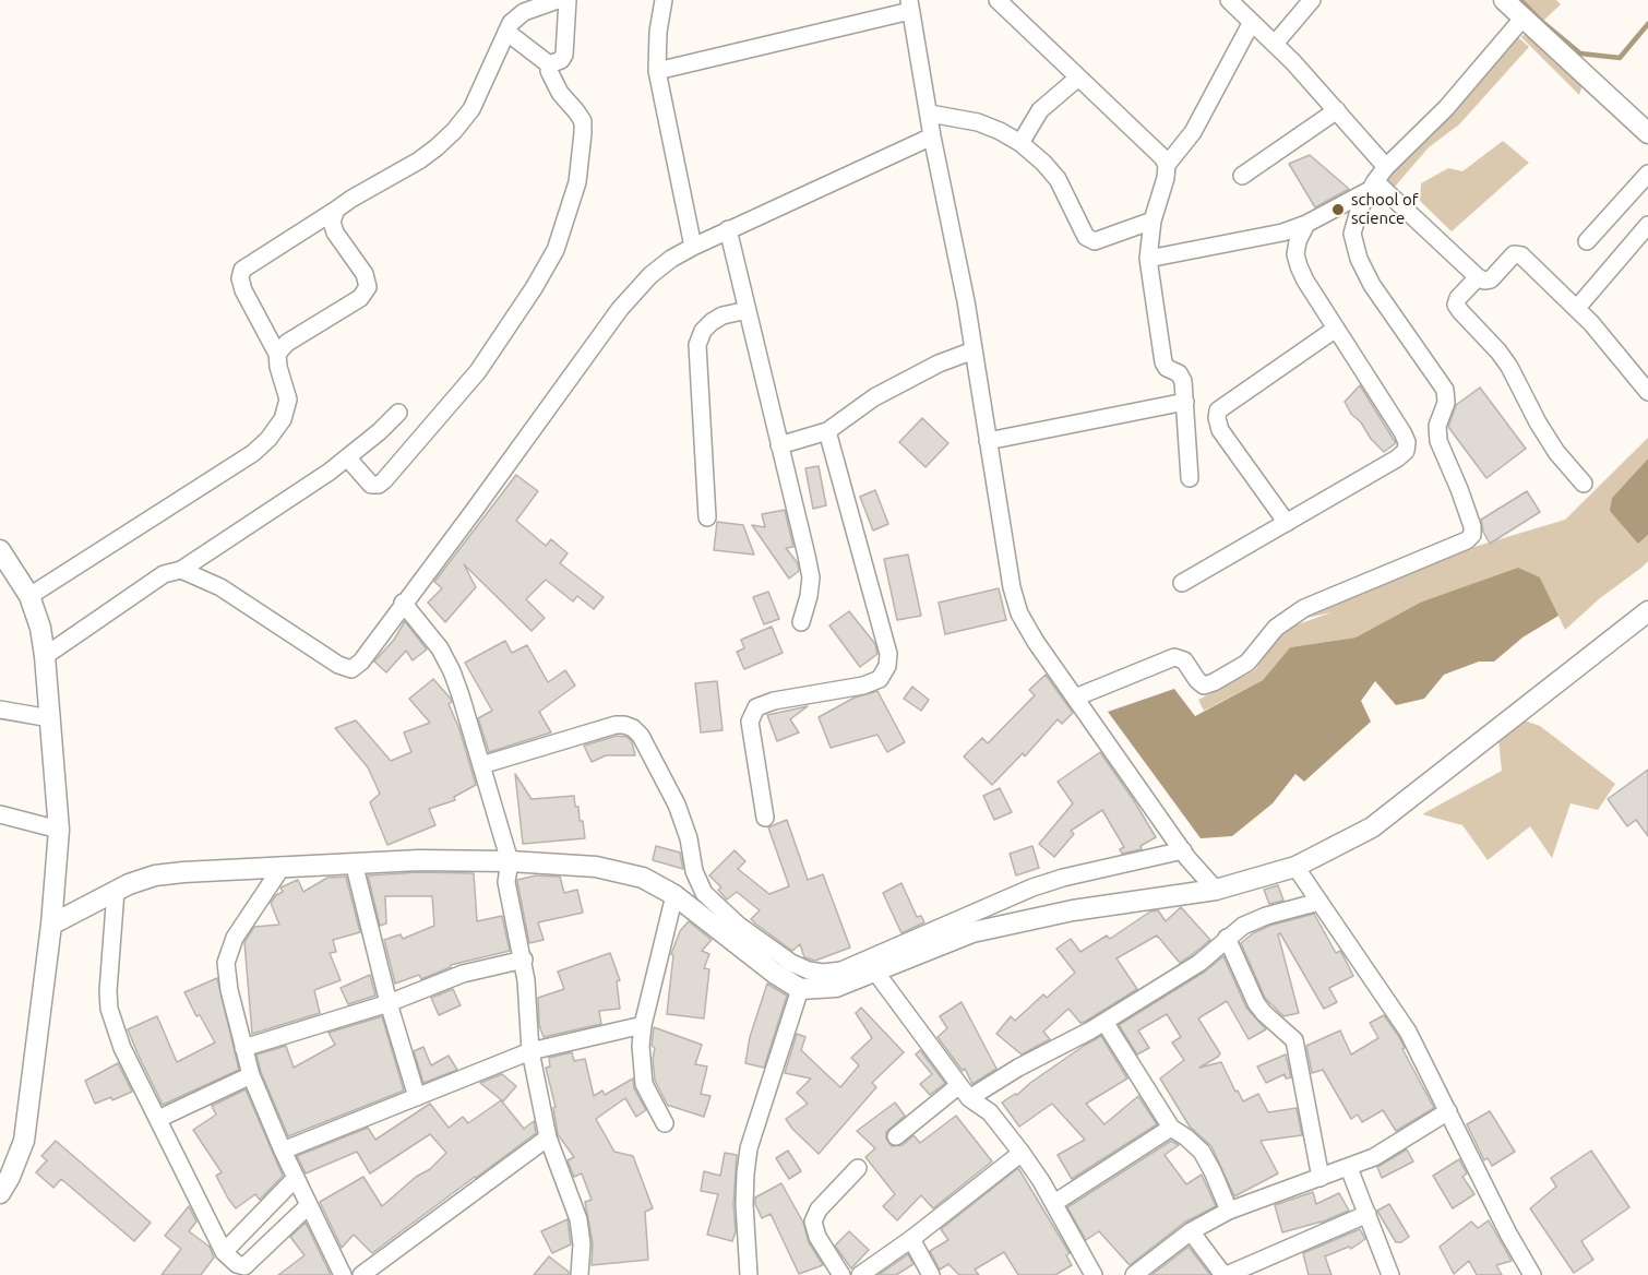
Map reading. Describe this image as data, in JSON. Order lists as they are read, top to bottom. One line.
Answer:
{"places":["school of science"]}
